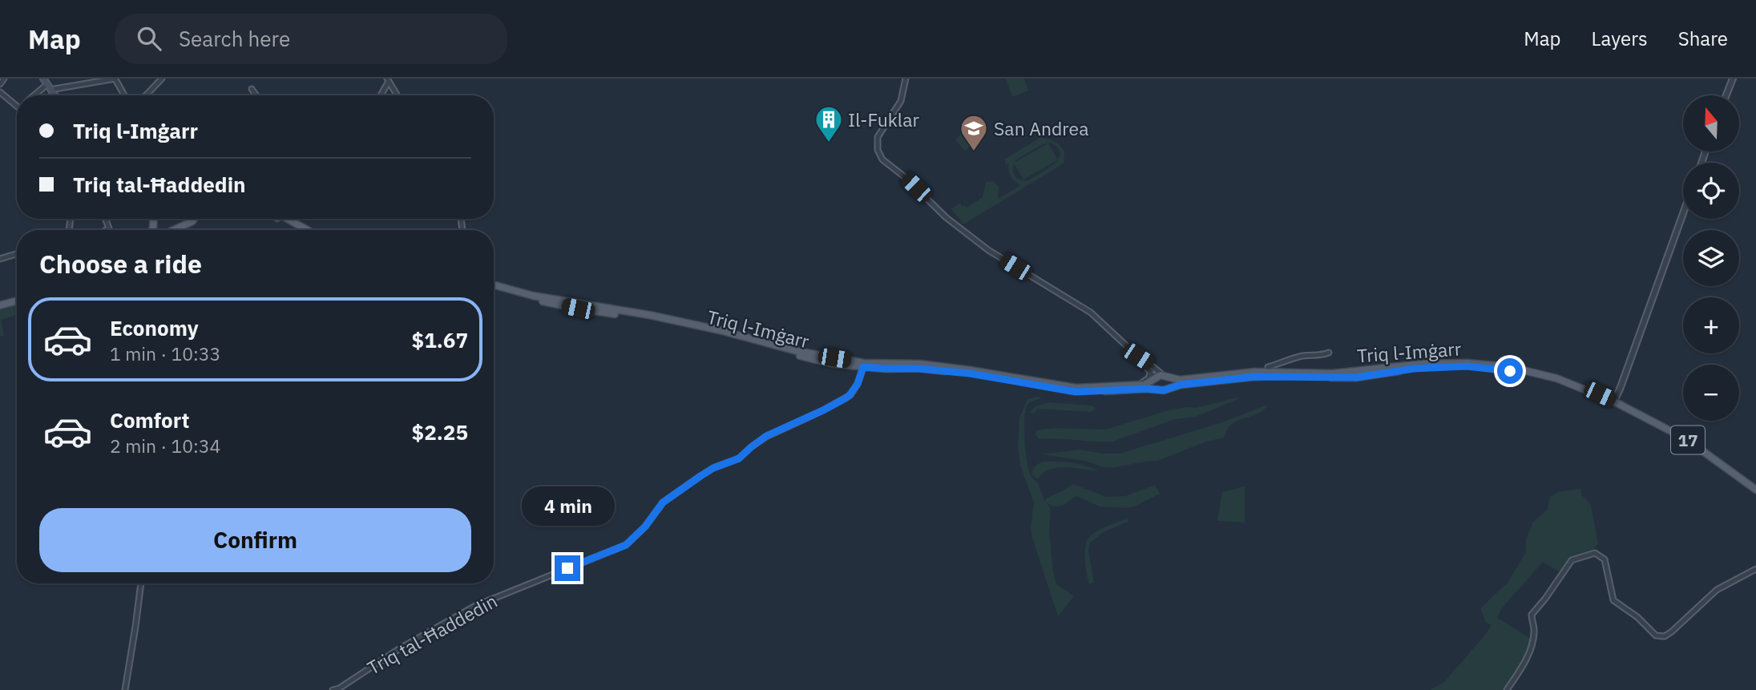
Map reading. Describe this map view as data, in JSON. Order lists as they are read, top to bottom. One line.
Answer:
{"streets":{"main road":["Triq l-Imġarr","17"],"street":["Triq tal-Ħaddedin"]},"crossings":[["Triq l-Imġarr","Triq tal-Ħaddedin"]],"places":{"building":["Il-Fuklar"],"school or university":["San Andrea"]},"north":"top","page":{"header":"Map","search":"Search here","nav":["Map","Layers","Share"],"map_buttons":["+","−"],"banner":["Triq l-Imġarr","Triq tal-Ħaddedin"],"heading":"Choose a ride","list":[{"name":"Economy","note":"1 min · 10:33","value":"$1.67"},{"name":"Comfort","note":"2 min · 10:34","value":"$2.25"}],"bubble":"4 min","buttons":"Confirm"}}
